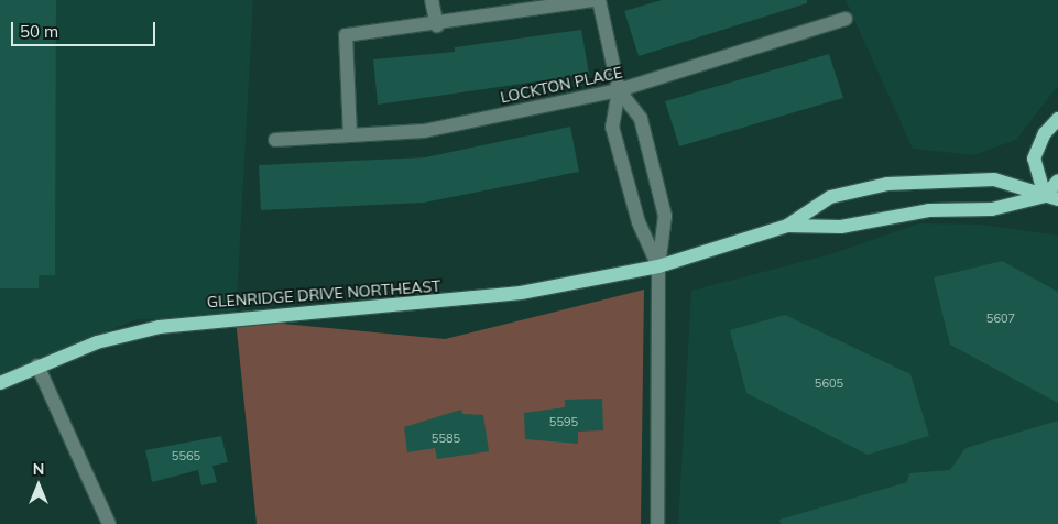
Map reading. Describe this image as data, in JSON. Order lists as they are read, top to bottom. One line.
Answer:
{"streets":{"main road":["GLENRIDGE DRIVE NORTHEAST"],"street":["LOCKTON PLACE"]},"house_numbers":["5607","5605","5595","5585","5565"],"scale_bar":"50 m","north":"top"}
